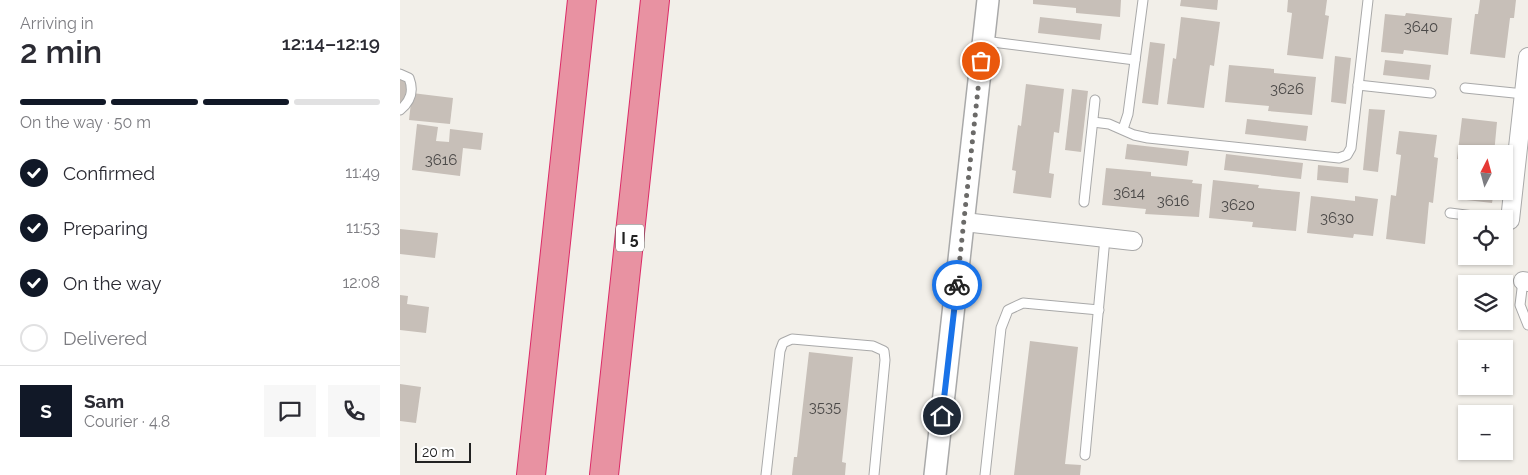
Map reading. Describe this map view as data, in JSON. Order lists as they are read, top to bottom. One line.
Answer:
{"streets":{"highway":["I 5"]},"house_numbers":["3640","3626","3616","3614","3616","3620","3630","3535"],"scale_bar":"20 m","north":"top","page":{"heading":["2 min","Arriving in","12:14–12:19"],"panel":["Sam","Courier · 4.8"],"bar":"On the way · 50 m","list":[["Confirmed","11:49"],["Preparing","11:53"],["On the way","12:08"],"Delivered"],"map_buttons":["+","−"],"round":"S","scale":"20 m"}}
